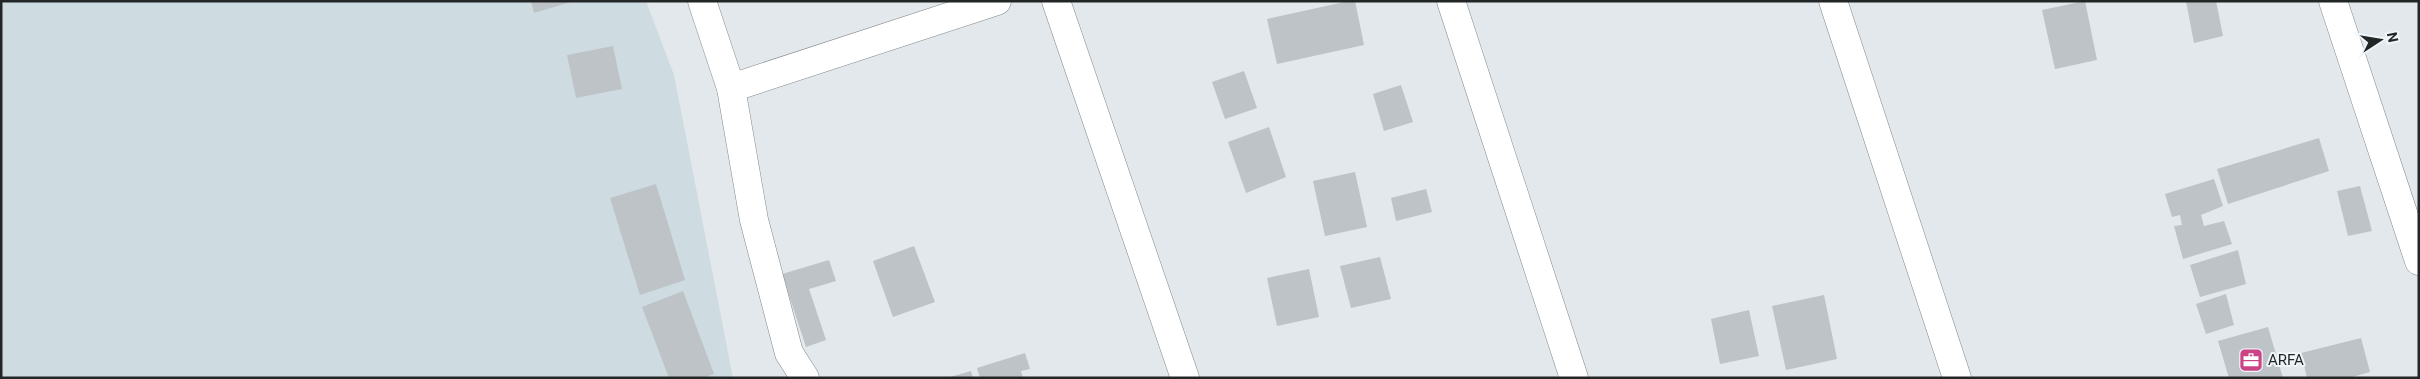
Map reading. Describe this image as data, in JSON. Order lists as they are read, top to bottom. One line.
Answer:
{"places":{"office":["ARFA"]},"north":"right"}
